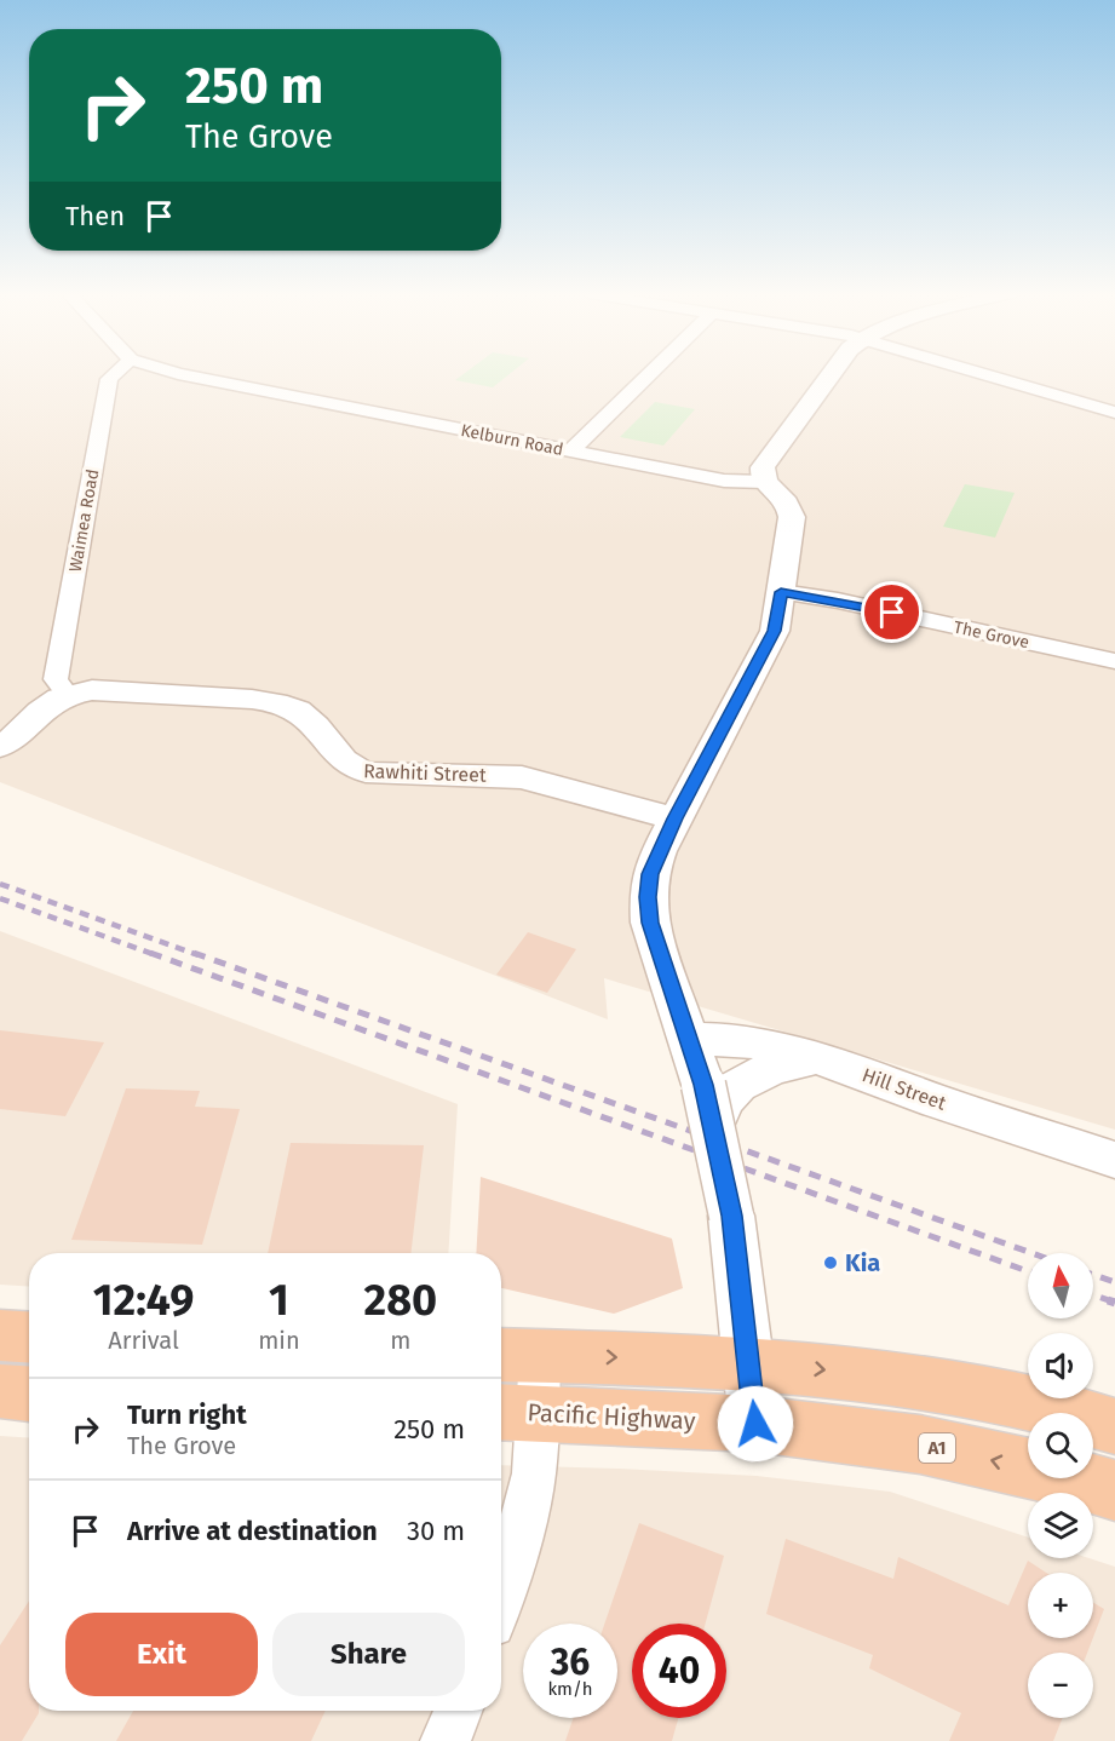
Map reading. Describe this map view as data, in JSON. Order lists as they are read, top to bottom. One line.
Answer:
{"streets":{"highway":["Pacific Highway","A1"],"street":["Kelburn Road","Waimea Road","The Grove","Rawhiti Street","Hill Street"]},"crossings":[["Waimea Road","Rawhiti Street"]],"places":["Kia"],"north":"top","page":{"turn":["250 m","The Grove"],"then":"Then","map_buttons":["+","−"],"eta":["12:49","Arrival","1","min","280","m"],"list":[{"name":"Turn right","note":"The Grove","value":"250 m"},{"name":"Arrive at destination","value":"30 m"}],"buttons":["Exit","Share"],"speed":"36 km/h","limit":"40"}}
